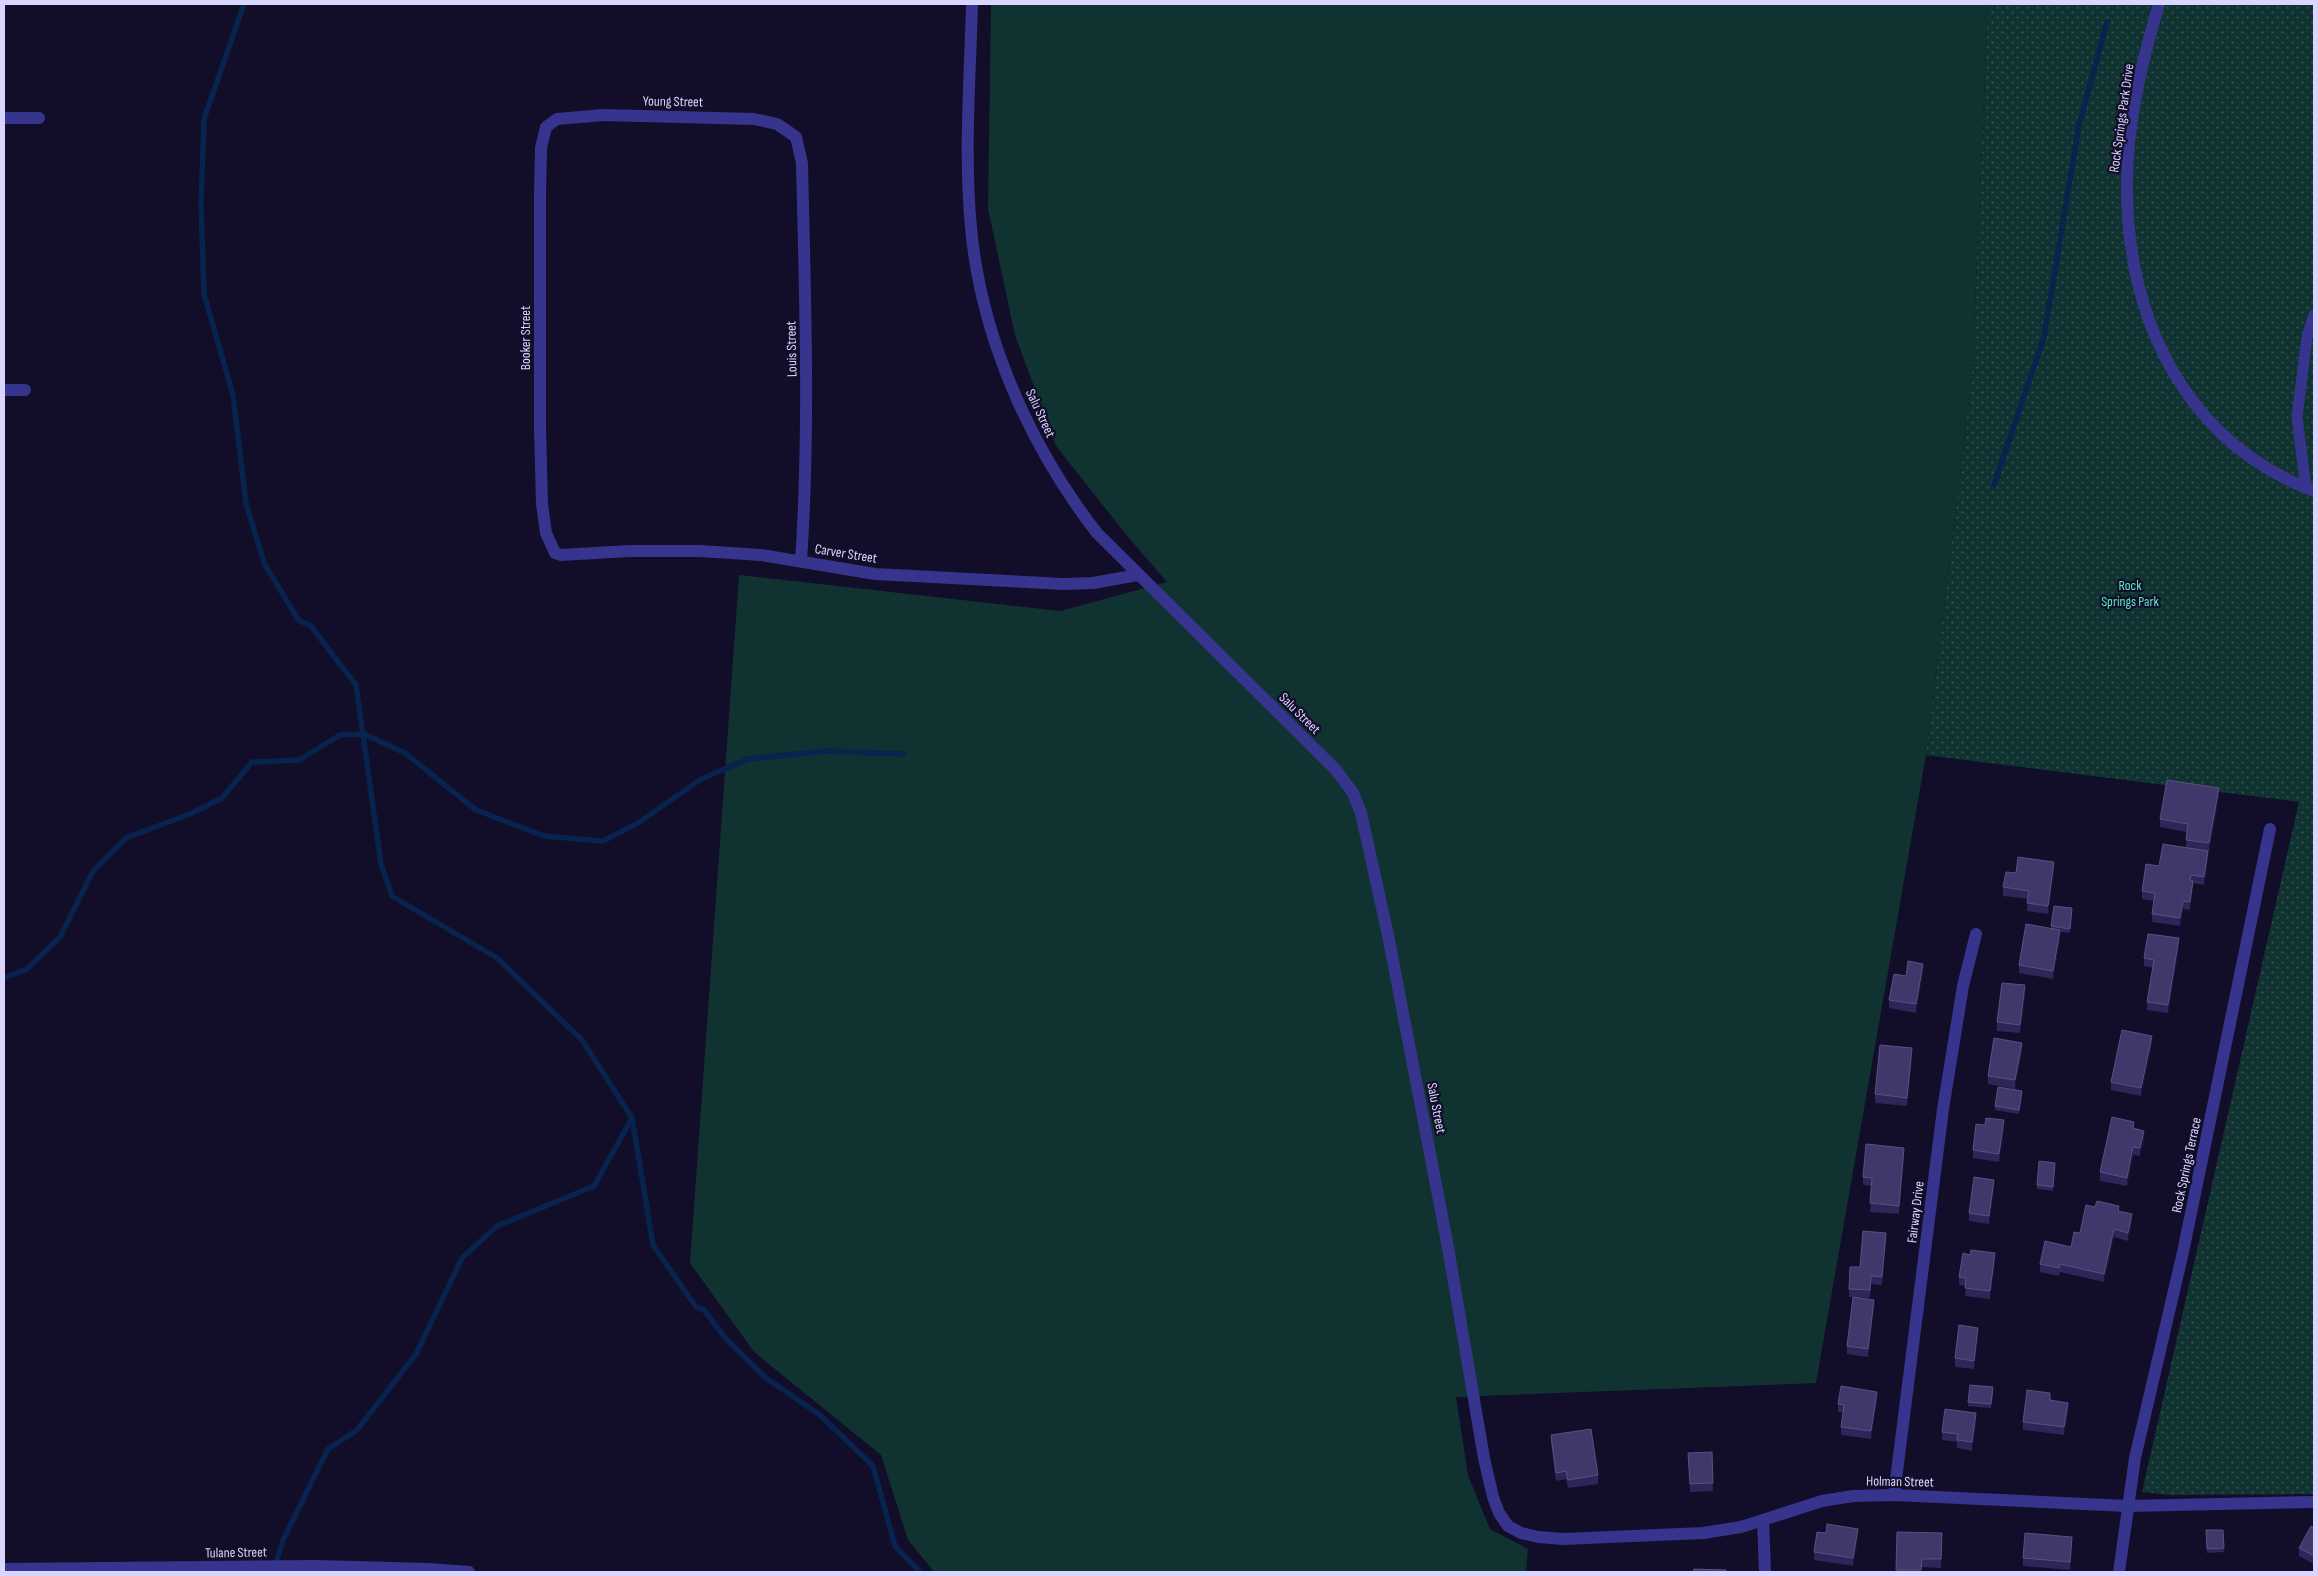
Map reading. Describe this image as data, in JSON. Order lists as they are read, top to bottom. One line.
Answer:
{"streets":{"street":["Young Street","Rock Springs Park Drive","Booker Street","Louis Street","Salu Street","Carver Street","Rock Springs Terrace","Fairway Drive","Holman Street","Tulane Street"]},"crossings":[["Young Street","Booker Street"],["Young Street","Louis Street"],["Booker Street","Carver Street"],["Louis Street","Carver Street"],["Salu Street","Carver Street"],["Salu Street","Holman Street"],["Rock Springs Terrace","Holman Street"],["Fairway Drive","Holman Street"]],"parks":["Rock Springs Park"]}
